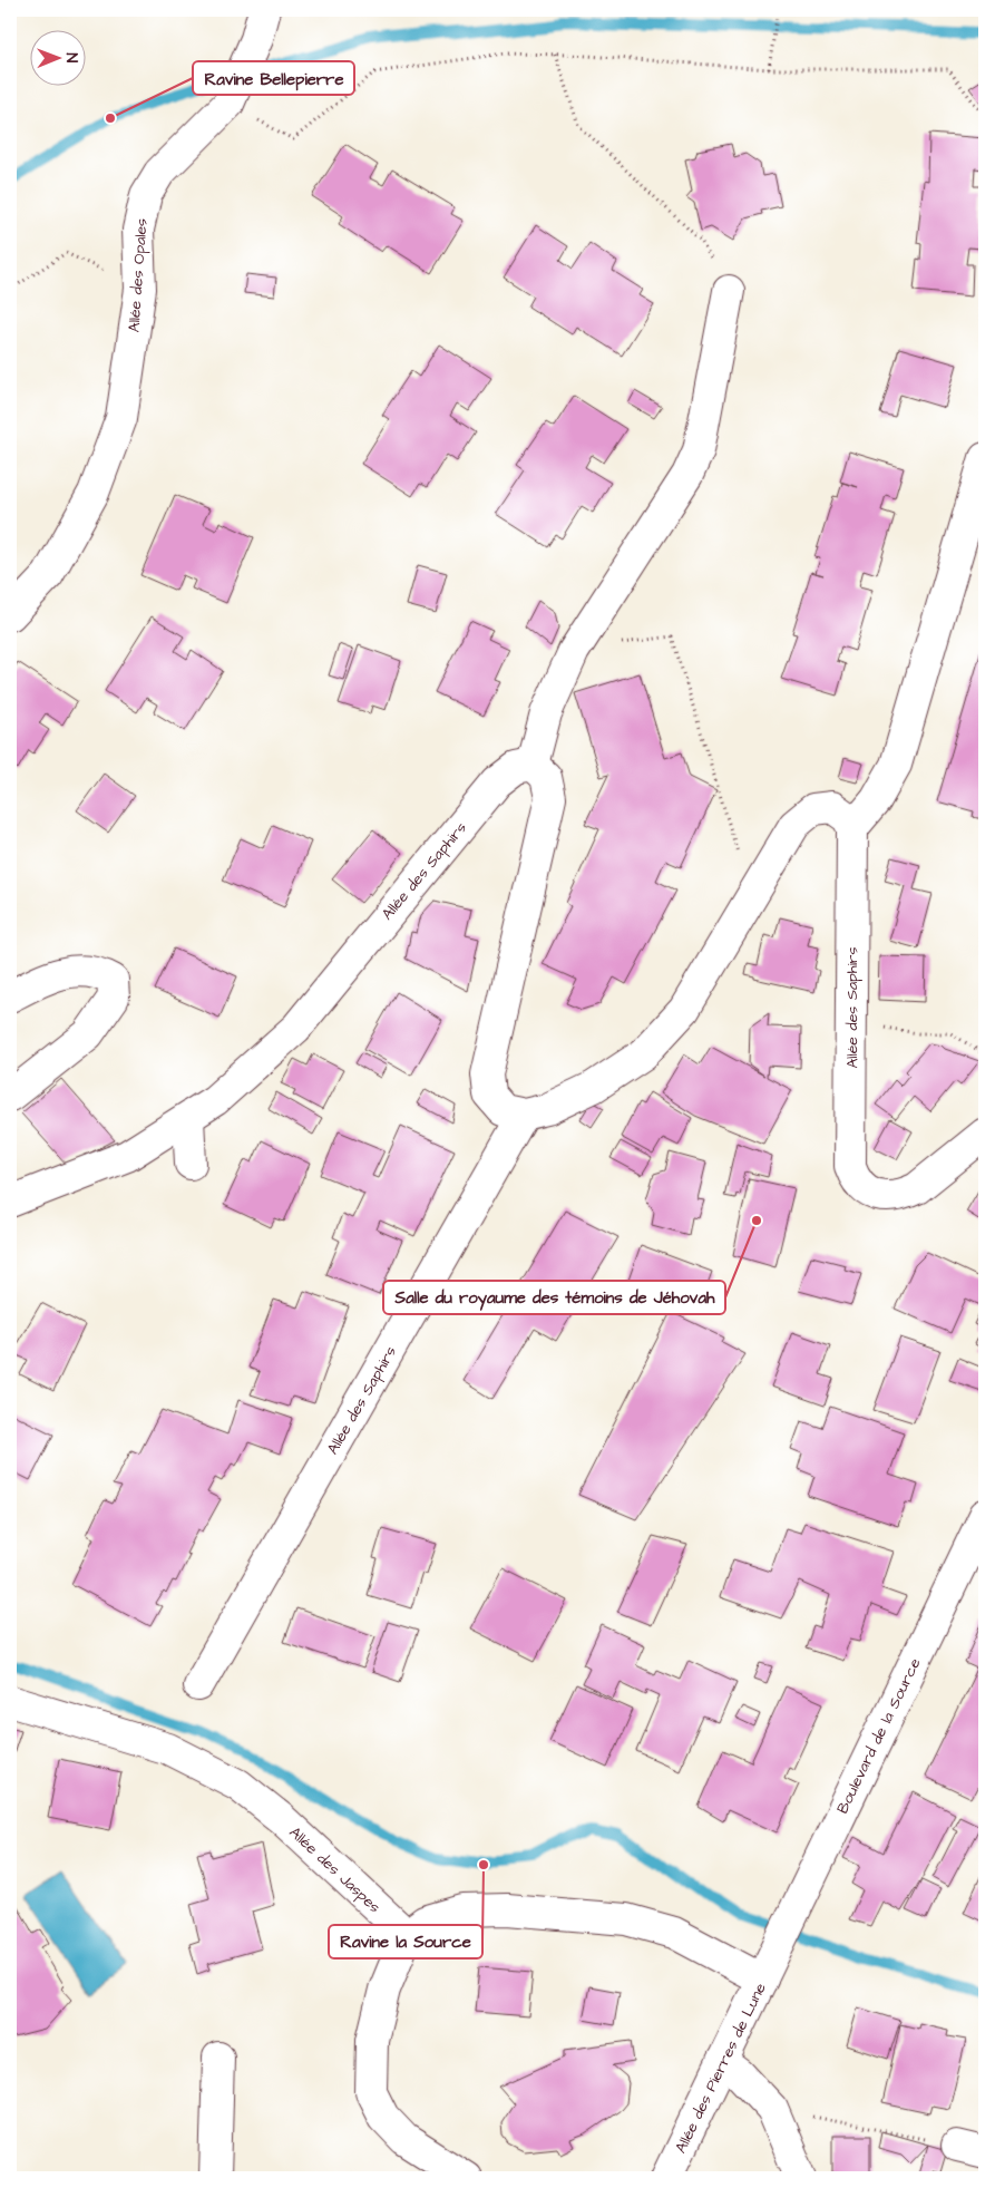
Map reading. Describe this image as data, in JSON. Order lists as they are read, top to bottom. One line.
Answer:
{"streets":{"street":["Allée des Opales","Allée des Saphirs","Boulevard de la Source","Allée des Jaspes","Allée des Pierres de Lune"]},"crossings":[["Boulevard de la Source","Allée des Pierres de Lune"]],"places":["Ravine Bellepierre","Salle du royaume des témoins de Jéhovah","Ravine la Source"],"north":"right"}
